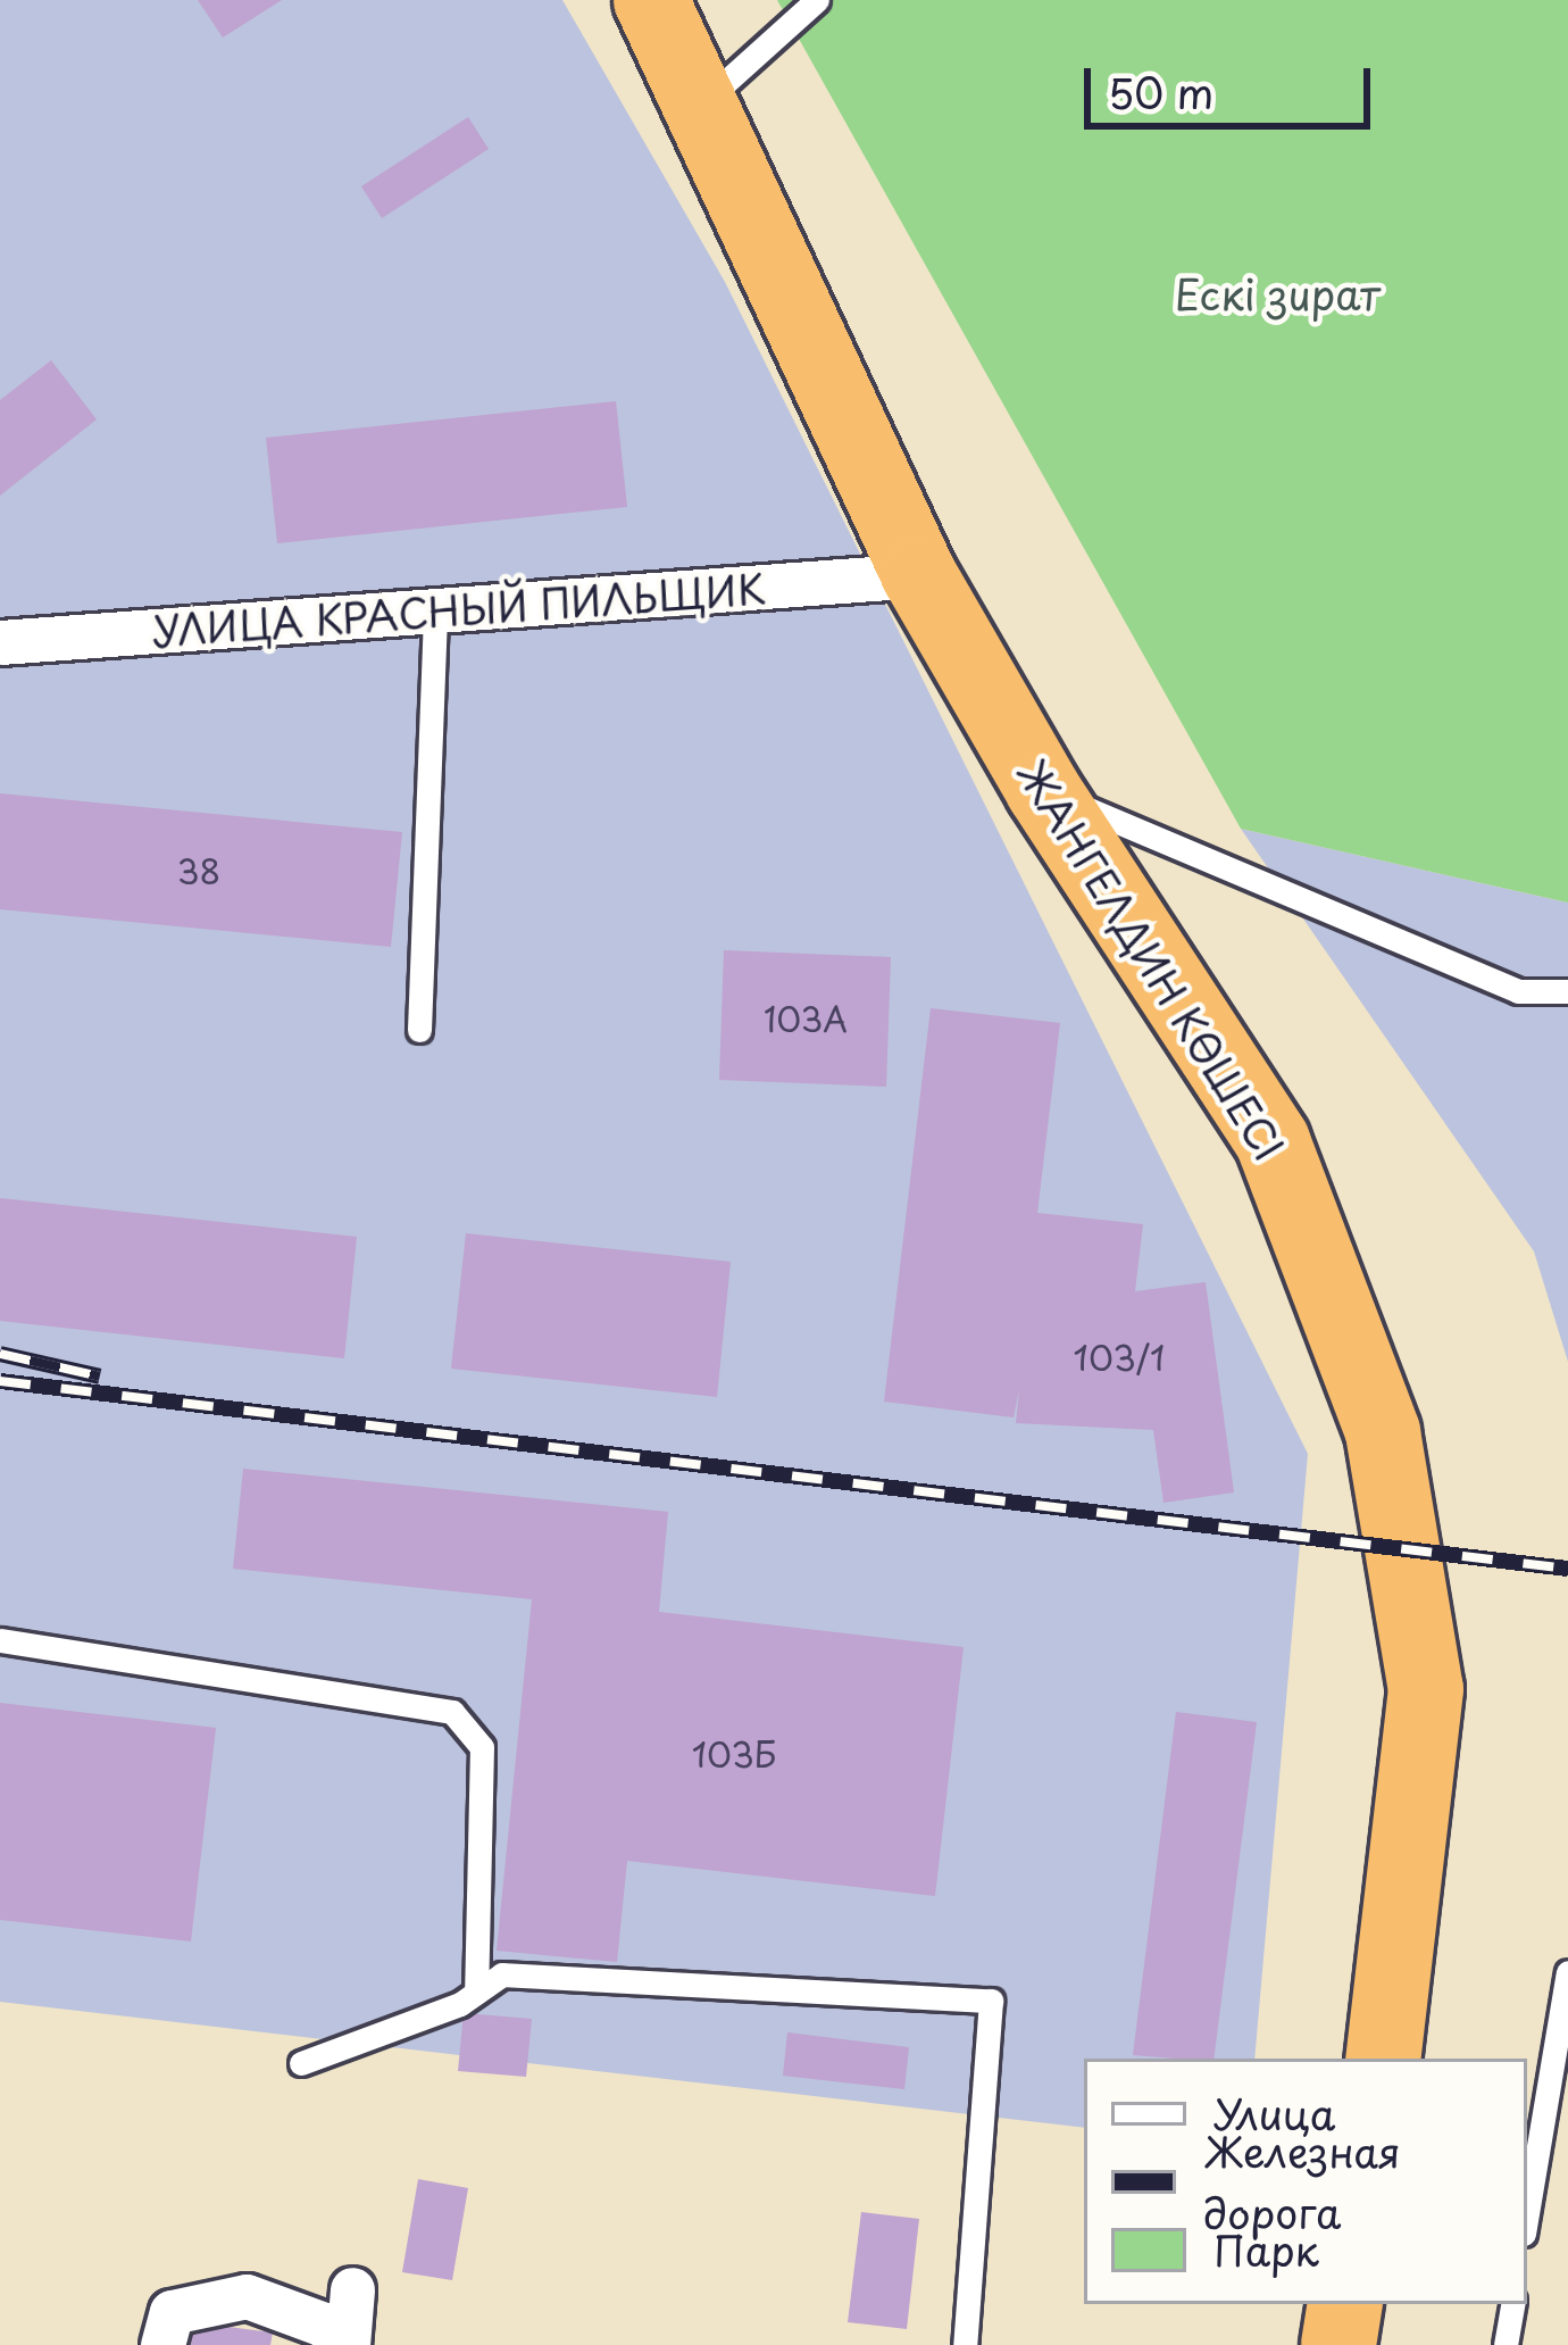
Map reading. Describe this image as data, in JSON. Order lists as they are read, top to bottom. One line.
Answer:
{"streets":{"highway":["ЖАНГЕЛДИН КӨШЕСІ"],"street":["УЛИЦА КРАСНЫЙ ПИЛЬЩИК"]},"crossings":[["УЛИЦА КРАСНЫЙ ПИЛЬЩИК","ЖАНГЕЛДИН КӨШЕСІ"]],"parks":["Ескі зират"],"house_numbers":["38","103A","103/1","103Б"],"legend":["Улица","Железная дорога","Парк"],"scale_bar":"50 m"}
